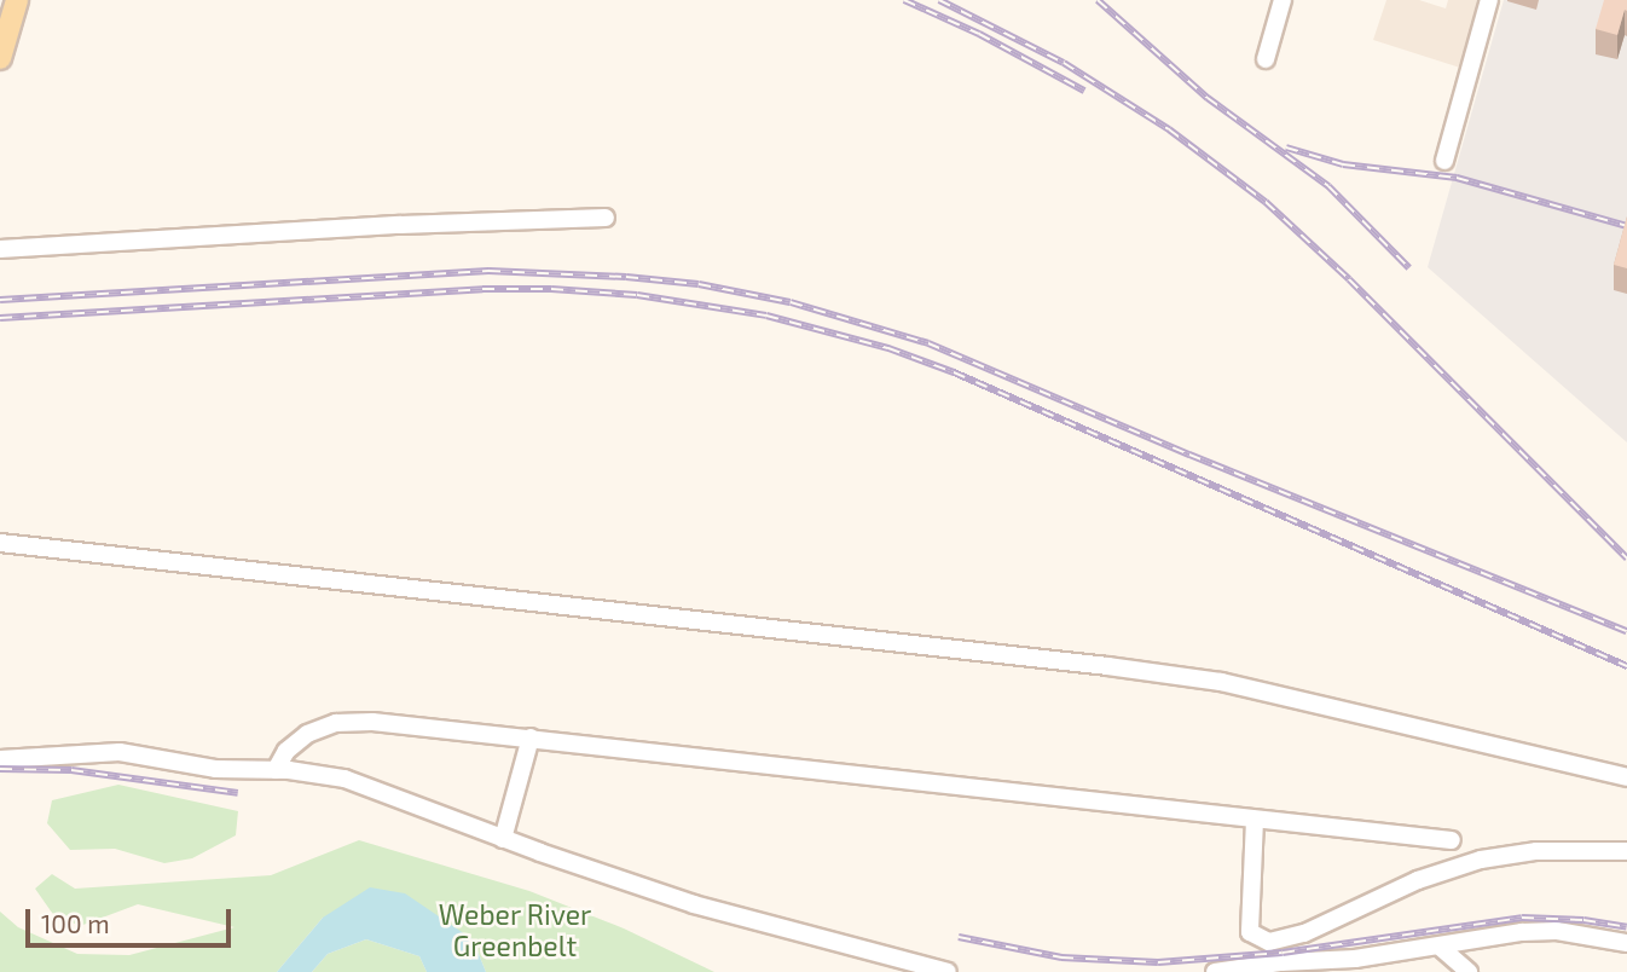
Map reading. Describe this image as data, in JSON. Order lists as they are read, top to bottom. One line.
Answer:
{"parks":["Weber River Greenbelt"],"scale_bar":"100 m"}
